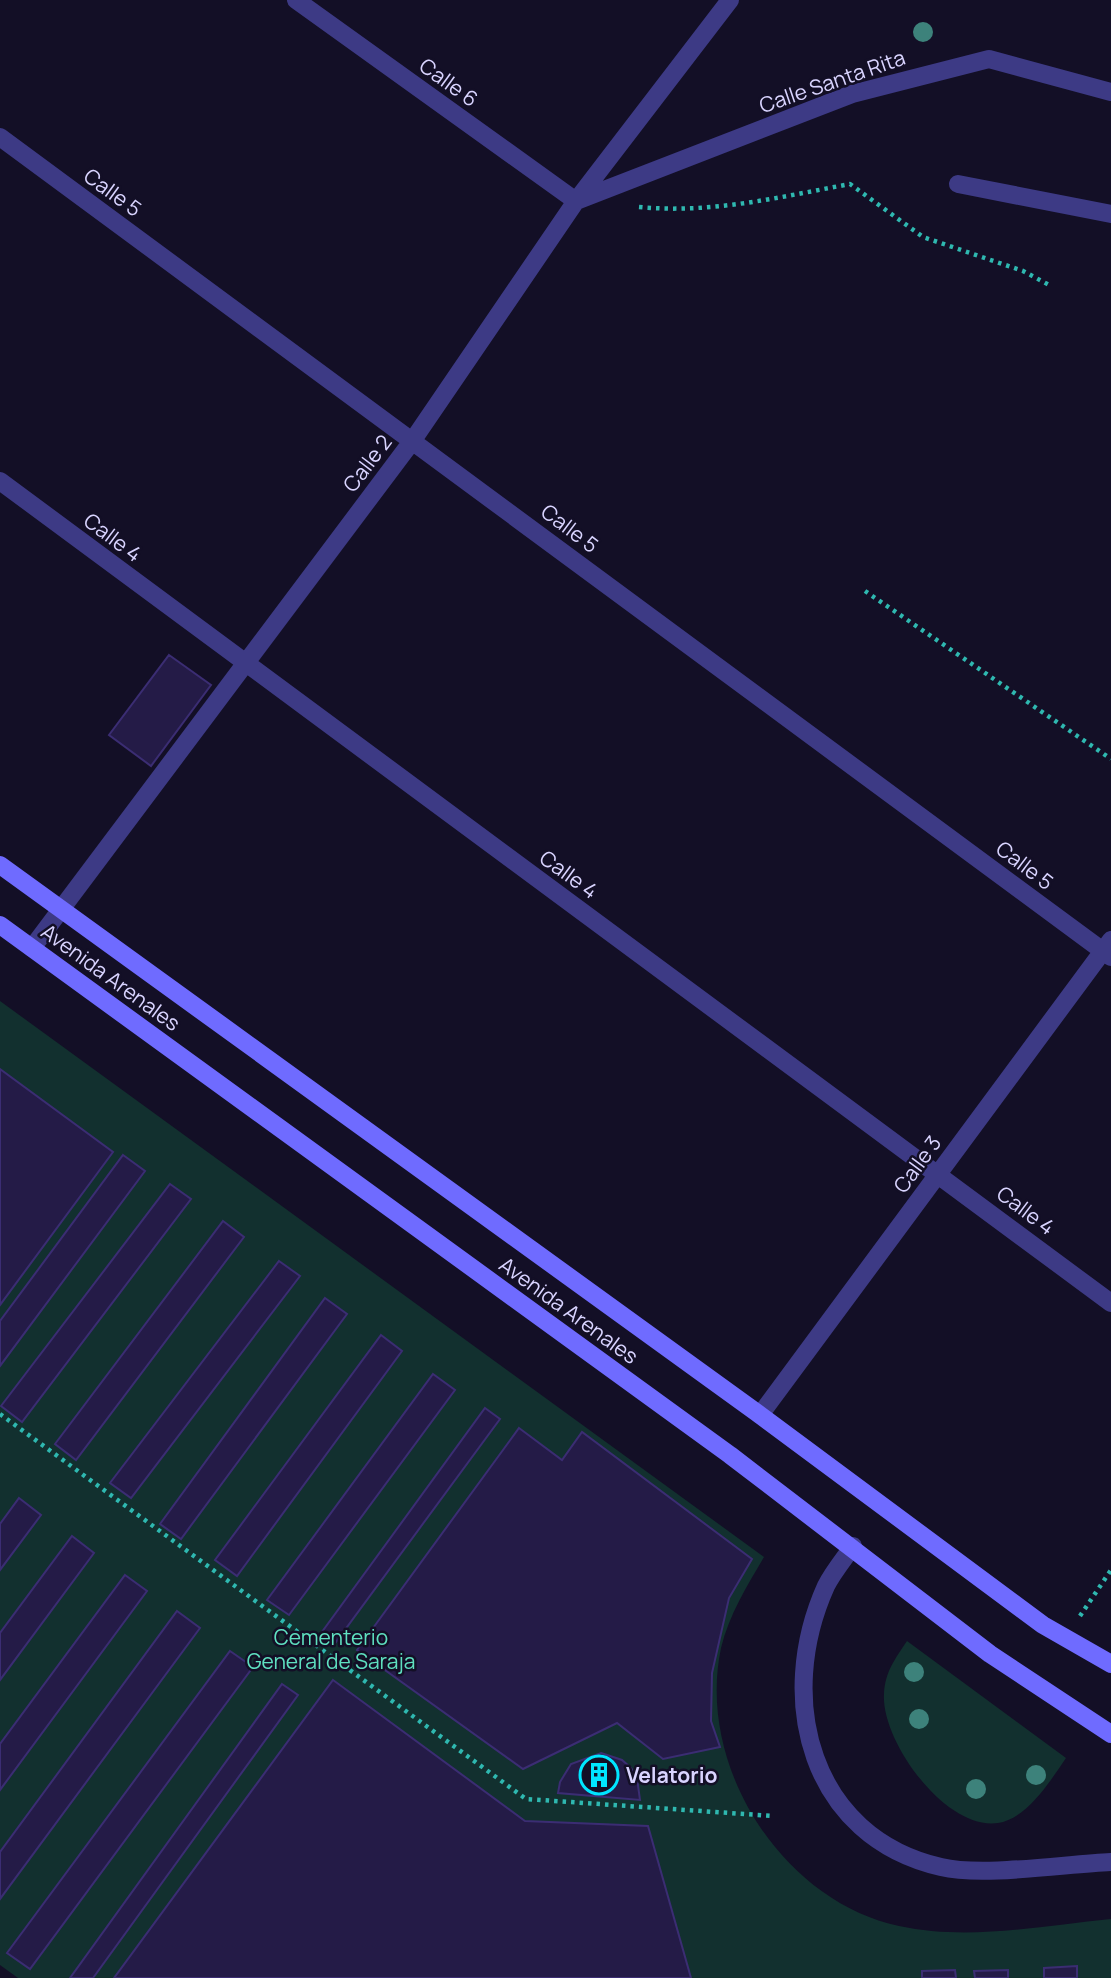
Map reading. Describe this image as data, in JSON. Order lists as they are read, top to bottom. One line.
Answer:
{"streets":{"street":["Calle Santa Rita","Calle 6","Calle 5","Calle 2","Calle 4","Avenida Arenales","Calle 3"]},"crossings":[["Calle Santa Rita","Calle 6"],["Calle Santa Rita","Calle 2"],["Calle 6","Calle 2"],["Calle 5","Calle 2"],["Calle 5","Calle 3"],["Calle 2","Calle 4"],["Calle 2","Avenida Arenales"],["Calle 4","Calle 3"],["Avenida Arenales","Calle 3"]],"parks":["Cementerio General de Saraja"],"places":{"building":["Velatorio"]}}
